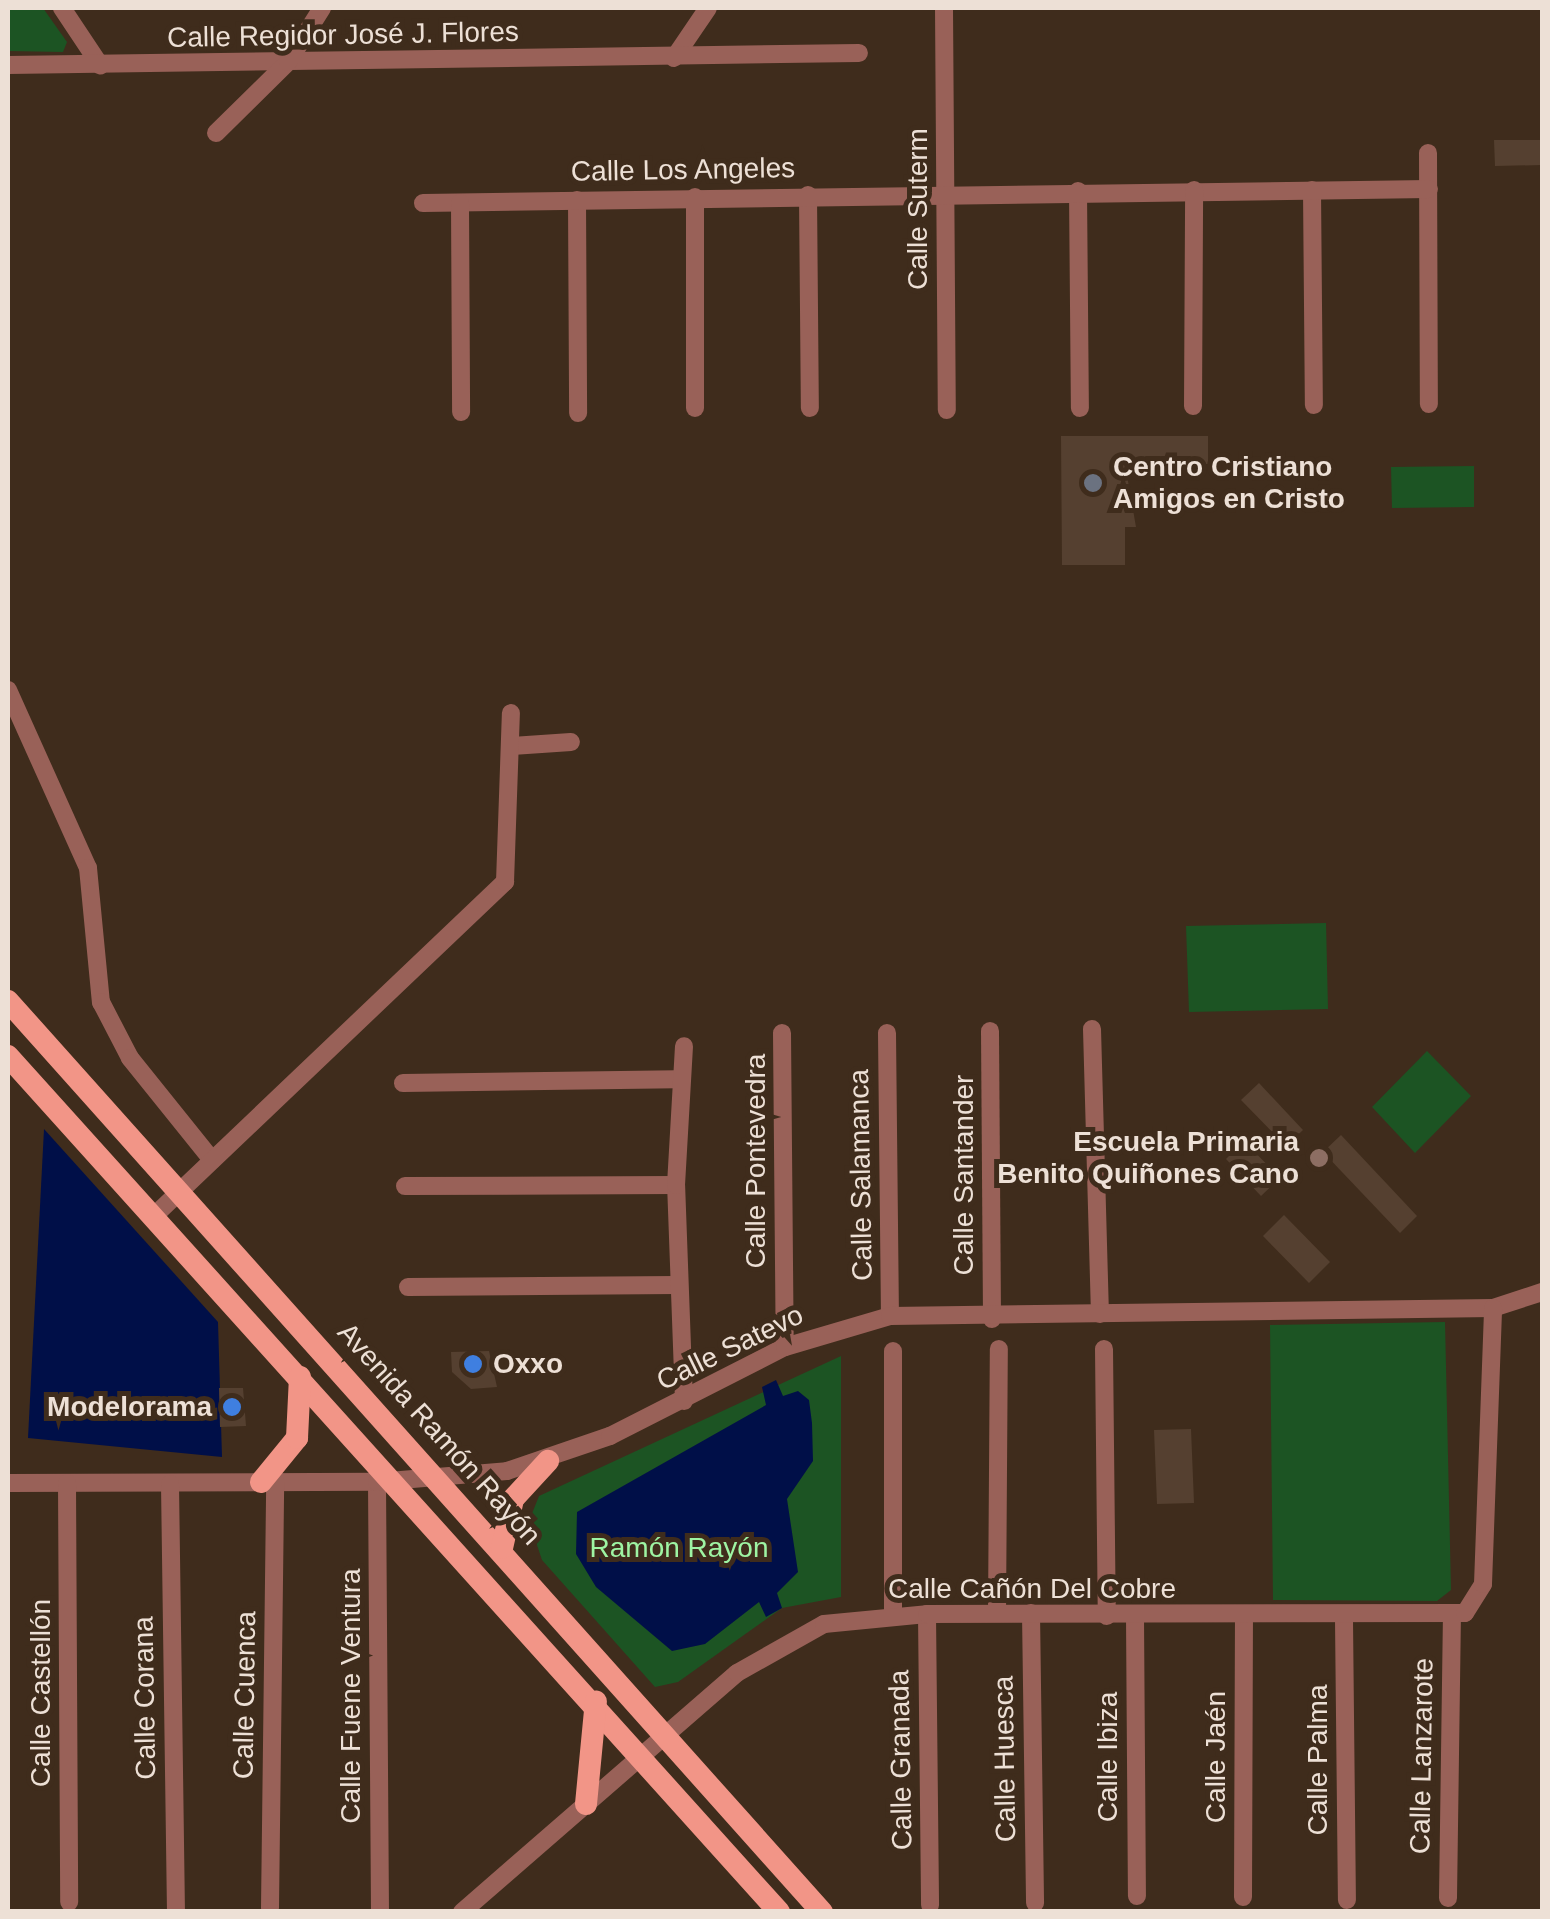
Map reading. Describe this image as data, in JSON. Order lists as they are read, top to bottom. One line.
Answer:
{"streets":{"main road":["Avenida Ramón Rayón"],"street":["Calle Regidor José J. Flores","Calle Los Angeles","Calle Suterm","Calle Pontevedra","Calle Salamanca","Calle Santander","Calle Satevo","Calle Cañón Del Cobre","Calle Castellón","Calle Cuenca","Calle Fuene Ventura","Calle Corana","Calle Lanzarote","Calle Ibiza","Calle Jaén","Calle Huesca","Calle Granada","Calle Palma"]},"crossings":[["Calle Los Angeles","Calle Suterm"],["Calle Pontevedra","Calle Satevo"],["Calle Salamanca","Calle Satevo"],["Calle Santander","Calle Satevo"],["Calle Satevo","Avenida Ramón Rayón"],["Calle Satevo","Calle Castellón"],["Calle Satevo","Calle Cuenca"],["Calle Satevo","Calle Fuene Ventura"],["Calle Satevo","Calle Corana"],["Avenida Ramón Rayón","Calle Cañón Del Cobre"],["Calle Cañón Del Cobre","Calle Lanzarote"],["Calle Cañón Del Cobre","Calle Ibiza"],["Calle Cañón Del Cobre","Calle Jaén"],["Calle Cañón Del Cobre","Calle Huesca"],["Calle Cañón Del Cobre","Calle Granada"],["Calle Cañón Del Cobre","Calle Palma"]],"parks":["Ramón Rayón"],"places":["Centro Cristiano Amigos en Cristo","Escuela Primaria Benito Quiñones Cano","Oxxo","Modelorama"]}
